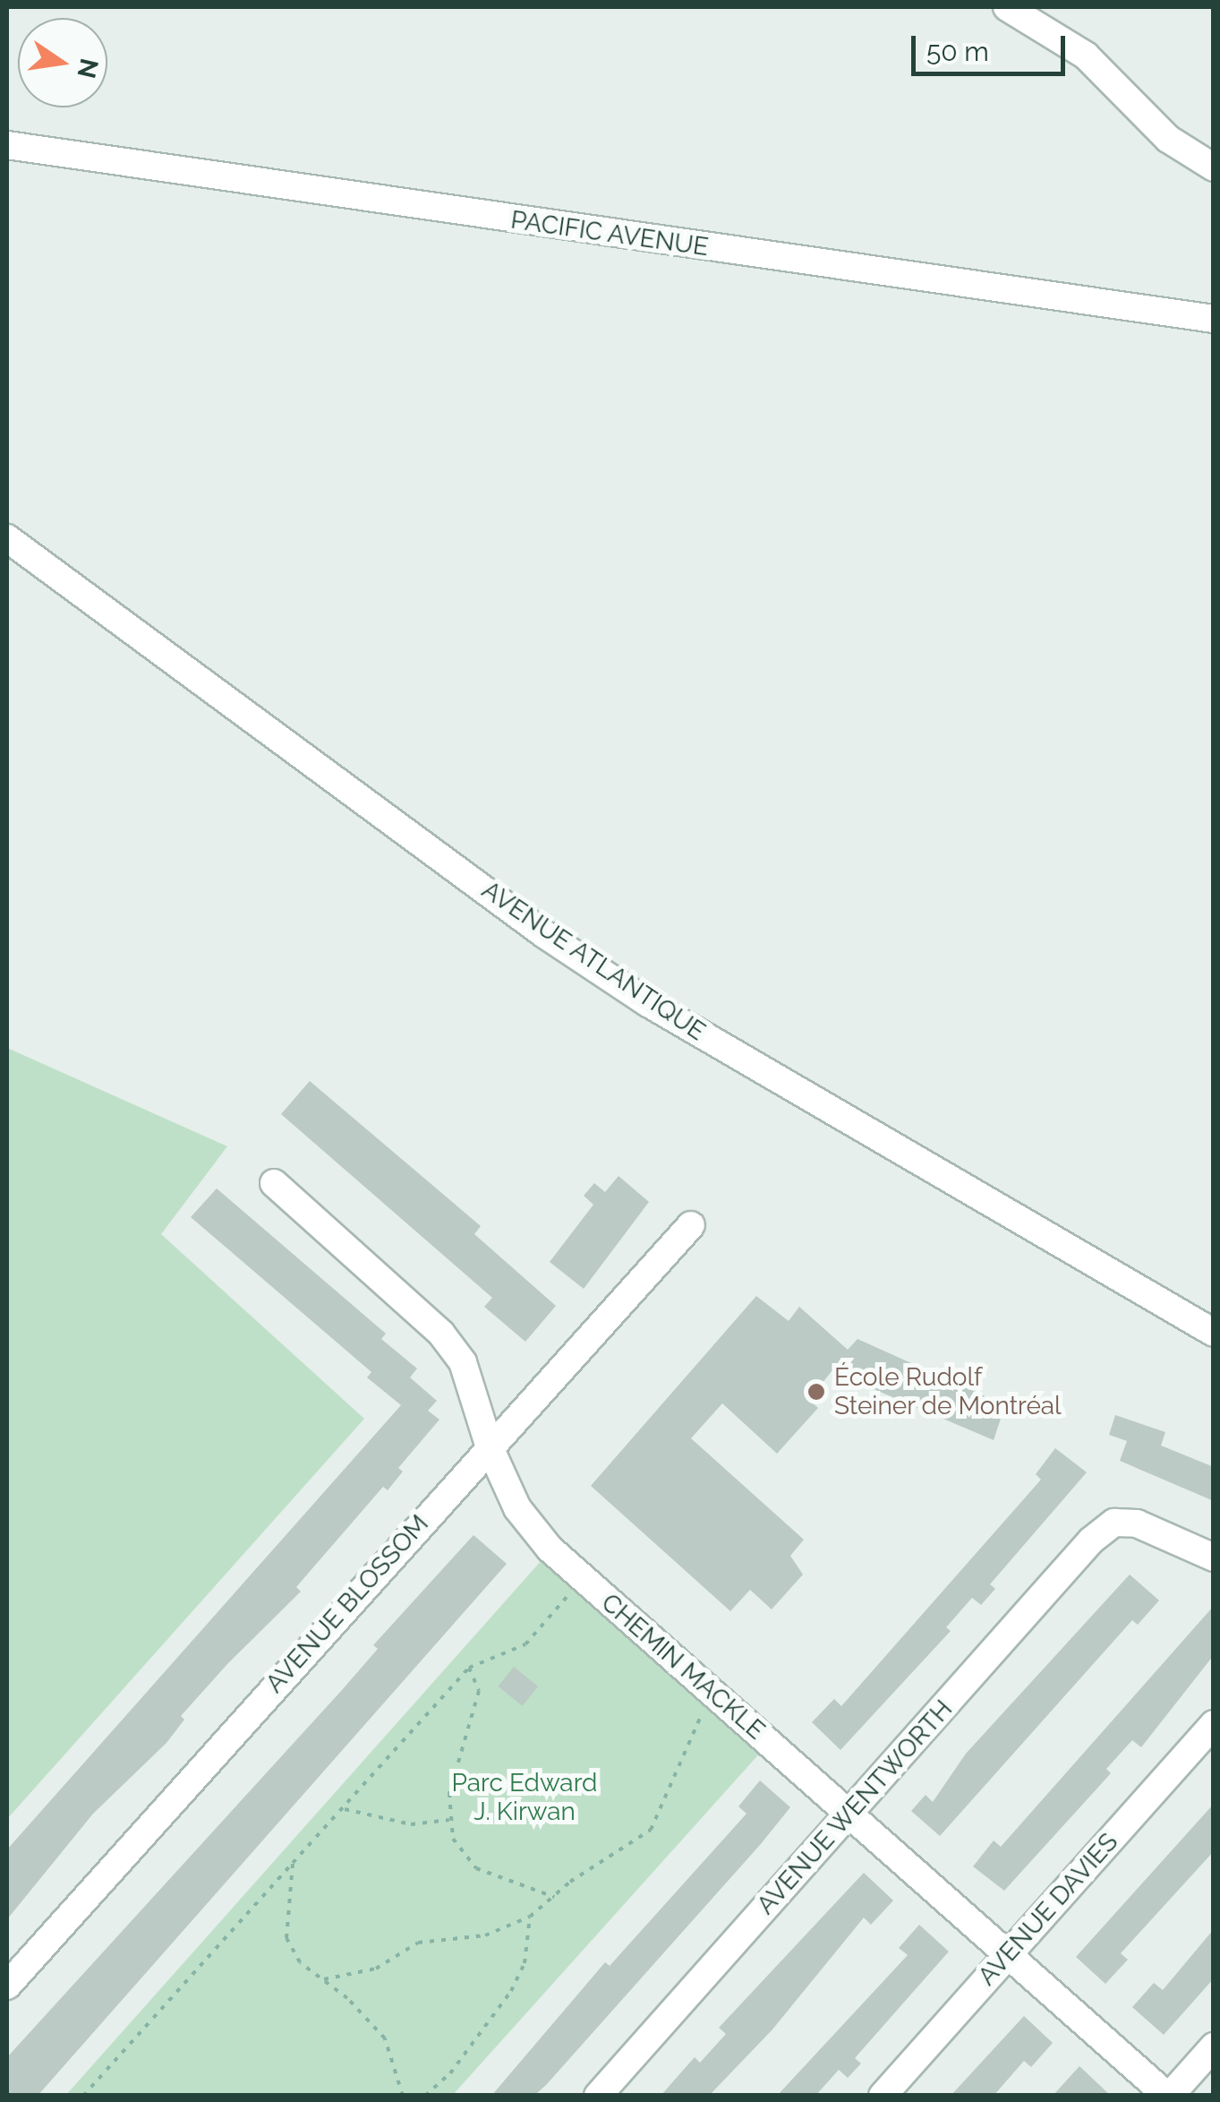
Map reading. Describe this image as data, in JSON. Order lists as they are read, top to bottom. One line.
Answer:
{"streets":{"street":["PACIFIC AVENUE","AVENUE ATLANTIQUE","AVENUE BLOSSOM","CHEMIN MACKLE","AVENUE WENTWORTH","AVENUE DAVIES"]},"crossings":[["AVENUE BLOSSOM","CHEMIN MACKLE"],["CHEMIN MACKLE","AVENUE WENTWORTH"],["CHEMIN MACKLE","AVENUE DAVIES"]],"parks":["Parc Edward J. Kirwan"],"places":["École Rudolf Steiner de Montréal"],"scale_bar":"50 m","north":"right"}
